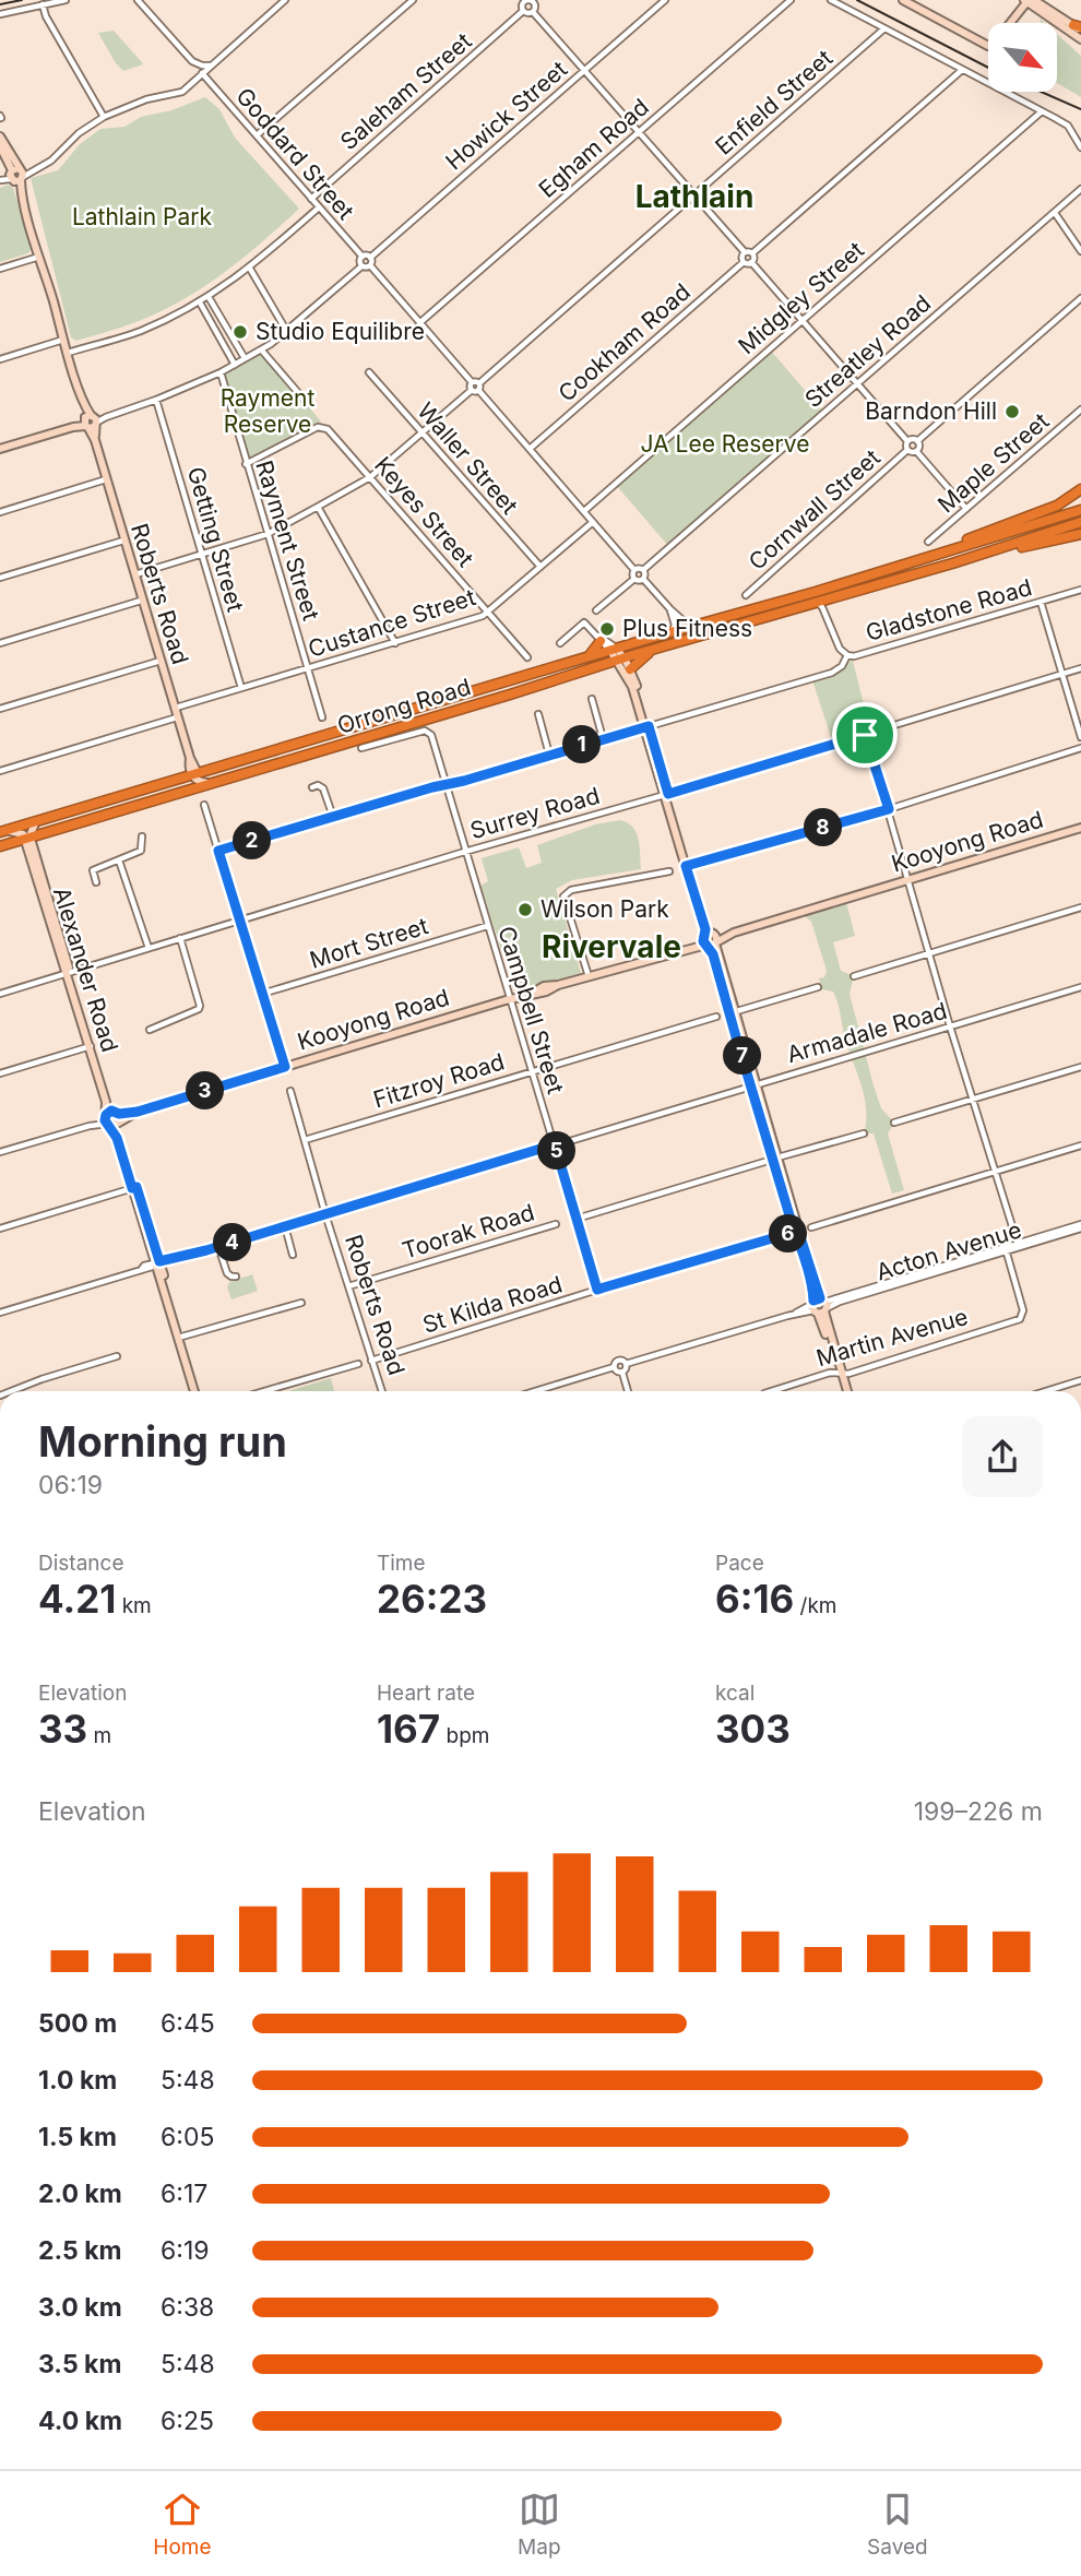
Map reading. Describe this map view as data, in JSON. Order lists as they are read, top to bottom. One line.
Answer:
{"streets":{"highway":["Orrong Road"],"street":["Saleham Street","Enfield Street","Howick Street","Egham Road","Goddard Street","Midgley Street","Cookham Road","Streatley Road","Waller Street","Maple Street","Cornwall Street","Keyes Street","Getting Street","Rayment Street","Roberts Road","Gladstone Road","Custance Street","Surrey Road","Kooyong Road","Mort Street","Alexander Road","Campbell Street","Armadale Road","Fitzroy Road","Toorak Road","Acton Avenue","St Kilda Road","Martin Avenue"]},"crossings":[["Saleham Street","Goddard Street"],["Enfield Street","Waller Street"],["Enfield Street","Keyes Street"],["Enfield Street","Getting Street"],["Enfield Street","Rayment Street"],["Enfield Street","Roberts Road"],["Waller Street","Custance Street"],["Keyes Street","Rayment Street"],["Keyes Street","Custance Street"],["Getting Street","Custance Street"],["Rayment Street","Custance Street"],["Roberts Road","Custance Street"],["Roberts Road","Orrong Road"],["Roberts Road","Armadale Road"],["Roberts Road","Fitzroy Road"],["Roberts Road","Toorak Road"],["Roberts Road","St Kilda Road"],["Gladstone Road","Campbell Street"],["Orrong Road","Alexander Road"],["Surrey Road","Alexander Road"],["Surrey Road","Campbell Street"],["Kooyong Road","Alexander Road"],["Kooyong Road","Campbell Street"],["Mort Street","Campbell Street"],["Alexander Road","Armadale Road"],["Campbell Street","Armadale Road"],["Campbell Street","Fitzroy Road"],["Campbell Street","St Kilda Road"],["Acton Avenue","Martin Avenue"]],"districts":["Lathlain","Rivervale"],"parks":["Lathlain Park","Rayment Reserve","JA Lee Reserve"],"places":["Studio Equilibre","Barndon Hill","Plus Fitness","Wilson Park"],"north":"bottom right","page":{"pins":["1","8","2","7","3","5","6","4"],"heading":["Morning run","06:19"],"stats":[["Distance","4.21 km"],["Time","26:23"],["Pace","6:16 /km"],["Elevation","33 m"],["Heart rate","167 bpm"],["kcal","303"]],"chart":["Elevation","199–226 m"],"list":[{"name":"500 m","note":"6:45"},{"name":"1.0 km","note":"5:48"},{"name":"1.5 km","note":"6:05"},{"name":"2.0 km","note":"6:17"},{"name":"2.5 km","note":"6:19"},{"name":"3.0 km","note":"6:38"},{"name":"3.5 km","note":"5:48"},{"name":"4.0 km","note":"6:25"}],"tabs":["Home","Map","Saved"]}}
